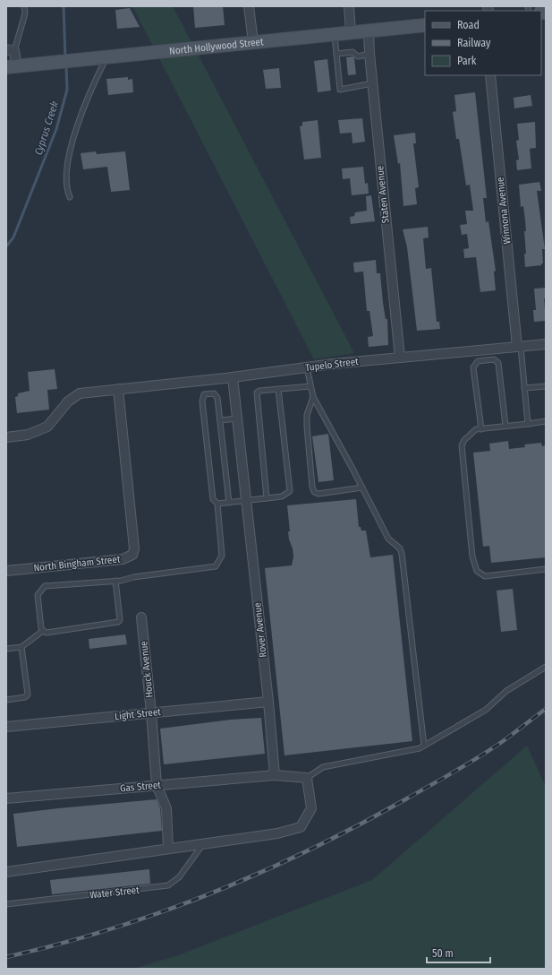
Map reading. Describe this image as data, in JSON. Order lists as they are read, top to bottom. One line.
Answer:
{"streets":{"main road":["North Hollywood Street"],"street":["Staten Avenue","Winnona Avenue","Tupelo Street","North Bingham Street","Rover Avenue","Houck Avenue","Light Street","Gas Street"],"lane":["Water Street"]},"crossings":[["North Hollywood Street","Staten Avenue"],["Staten Avenue","Tupelo Street"],["Winnona Avenue","Tupelo Street"],["Tupelo Street","North Bingham Street"],["Tupelo Street","Rover Avenue"],["Rover Avenue","Light Street"],["Rover Avenue","Gas Street"],["Houck Avenue","Light Street"],["Houck Avenue","Gas Street"]],"water":["Cyprus Creek"],"legend":["Road","Railway","Park"],"scale_bar":"50 m"}
